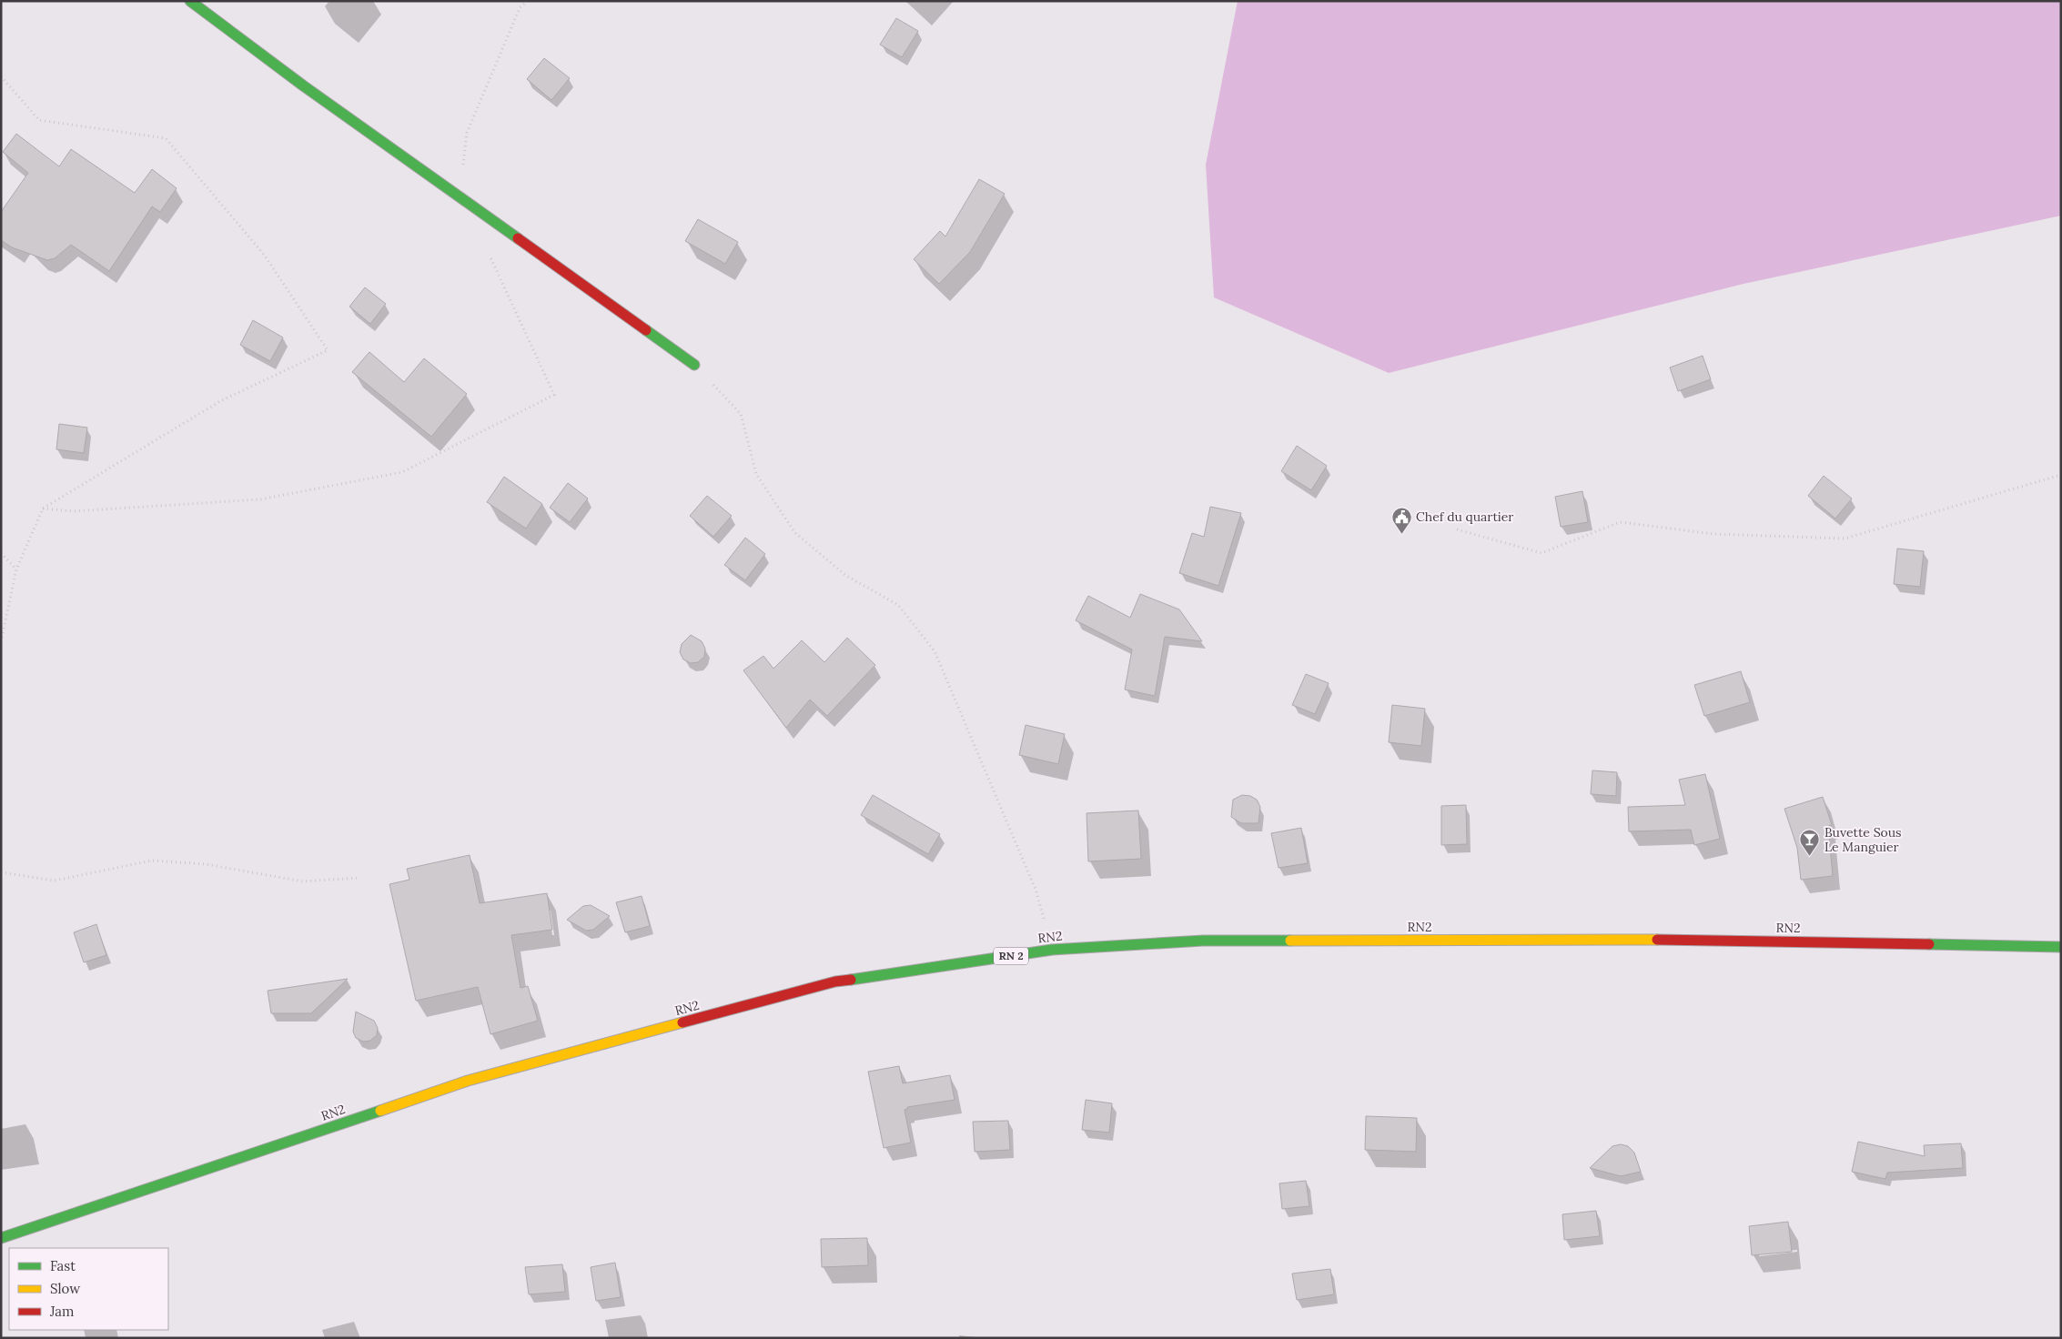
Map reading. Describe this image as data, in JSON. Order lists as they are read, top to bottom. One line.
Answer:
{"streets":{"main road":["RN2","RN 2"]},"places":{"public building":["Chef du quartier"],"bar":["Buvette Sous Le Manguier"]},"legend":["Fast","Slow","Jam"]}
